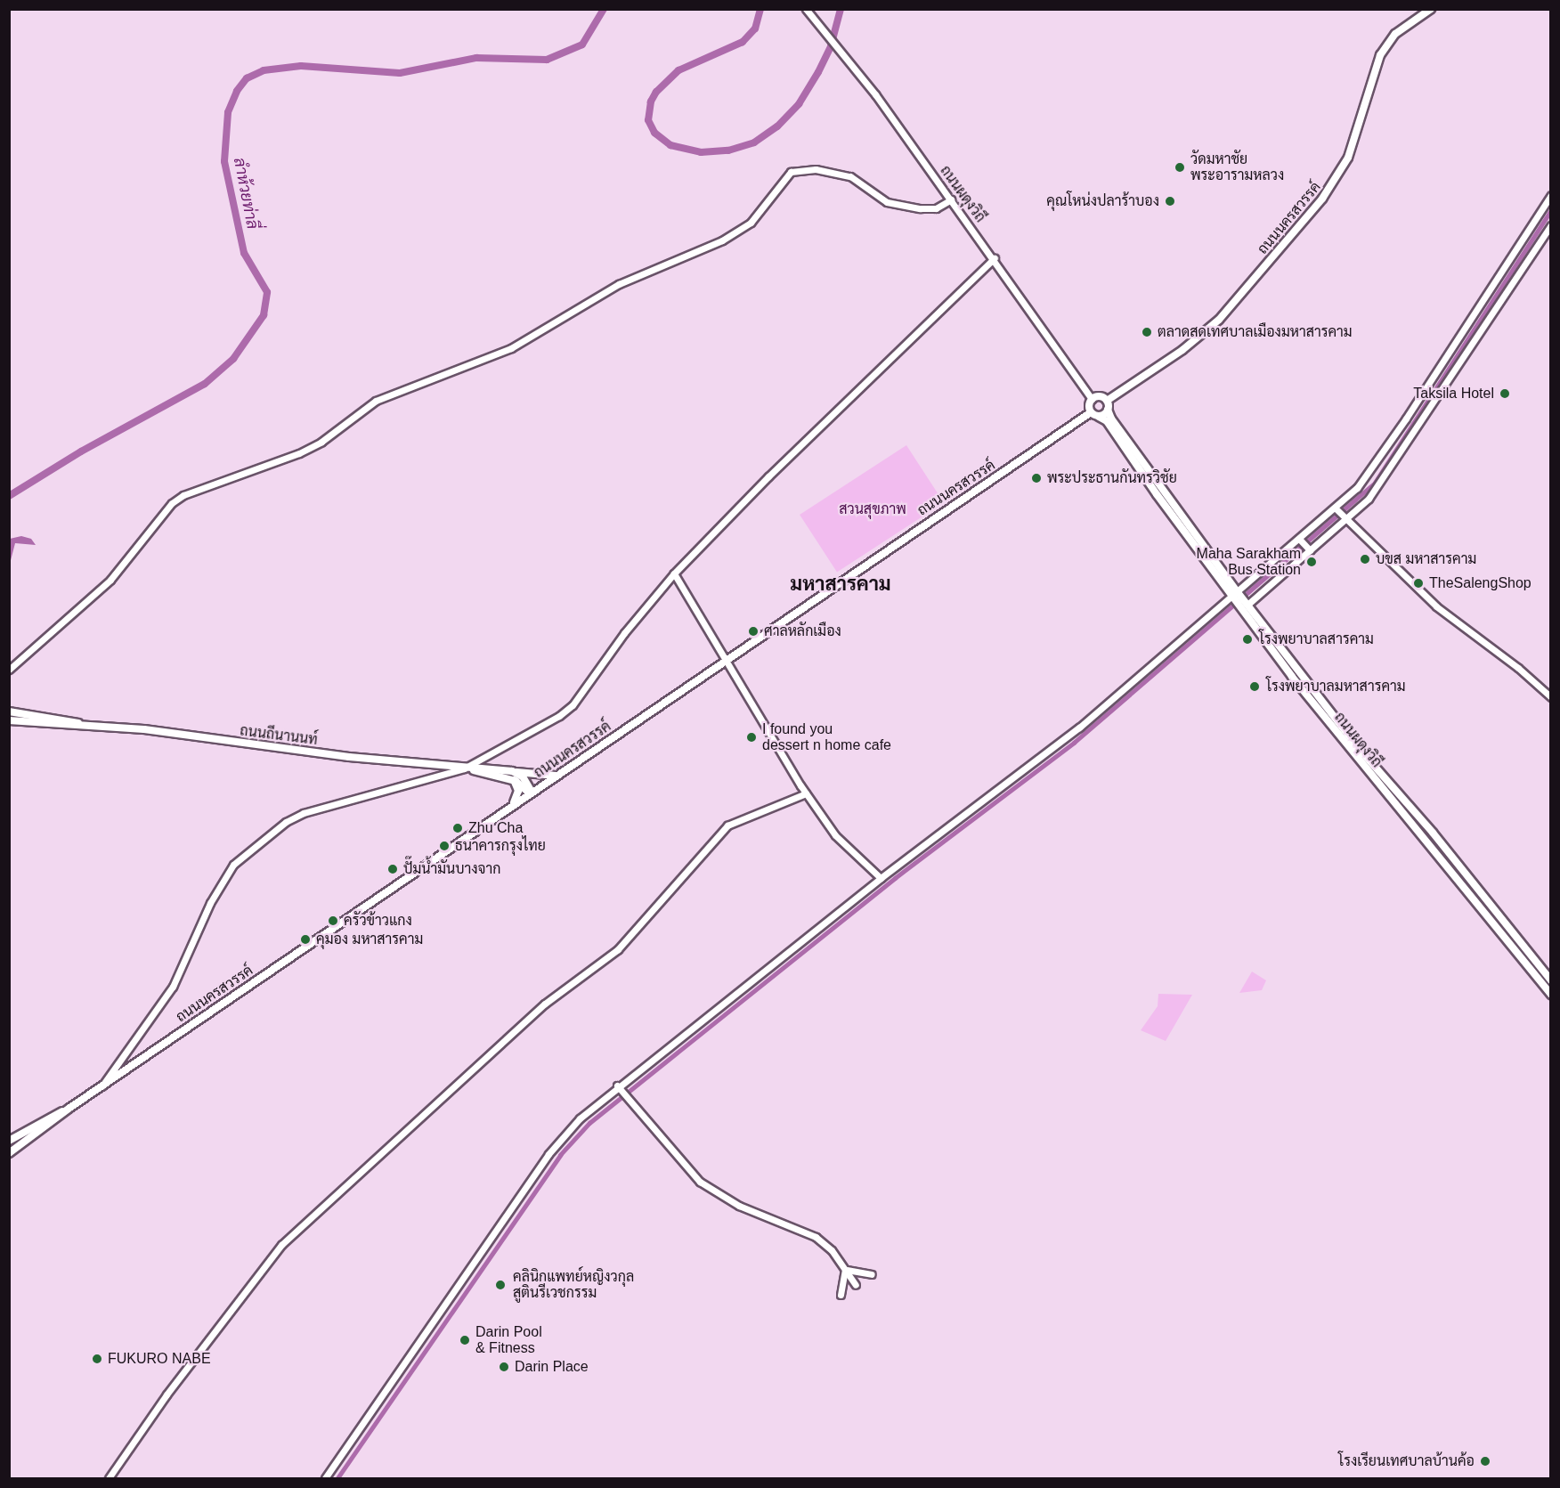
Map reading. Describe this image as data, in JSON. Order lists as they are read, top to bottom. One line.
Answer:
{"streets":{"main road":["ถนนผดุงวิถี","ถนนนครสวรรค์","ถนนถีนานนท์"]},"crossings":[["ถนนผดุงวิถี","ถนนนครสวรรค์"],["ถนนนครสวรรค์","ถนนถีนานนท์"]],"districts":["มหาสารคาม"],"water":["ลำห้วยท่าลี่"],"parks":["สวนสุขภาพ"],"places":["วัดมหาชัย พระอารามหลวง","คุณโหน่งปลาร้าบอง","ตลาดสดเทศบาลเมืองมหาสารคาม","Taksila Hotel","พระประธานกันทรวิชัย","บขส มหาสารคาม","Maha Sarakham Bus Station","TheSalengShop","ศาลหลักเมือง","โรงพยาบาลสารคาม","โรงพยาบาลมหาสารคาม","I found you dessert n home cafe","Zhu Cha","ธนาคารกรุงไทย","ปั๊มน้ำมันบางจาก","ครัวข้าวแกง","คุมอง มหาสารคาม","คลินิกแพทย์หญิงวกุล สูตินรีเวชกรรม","Darin Pool & Fitness","FUKURO NABE","Darin Place","โรงเรียนเทศบาลบ้านค้อ"]}
